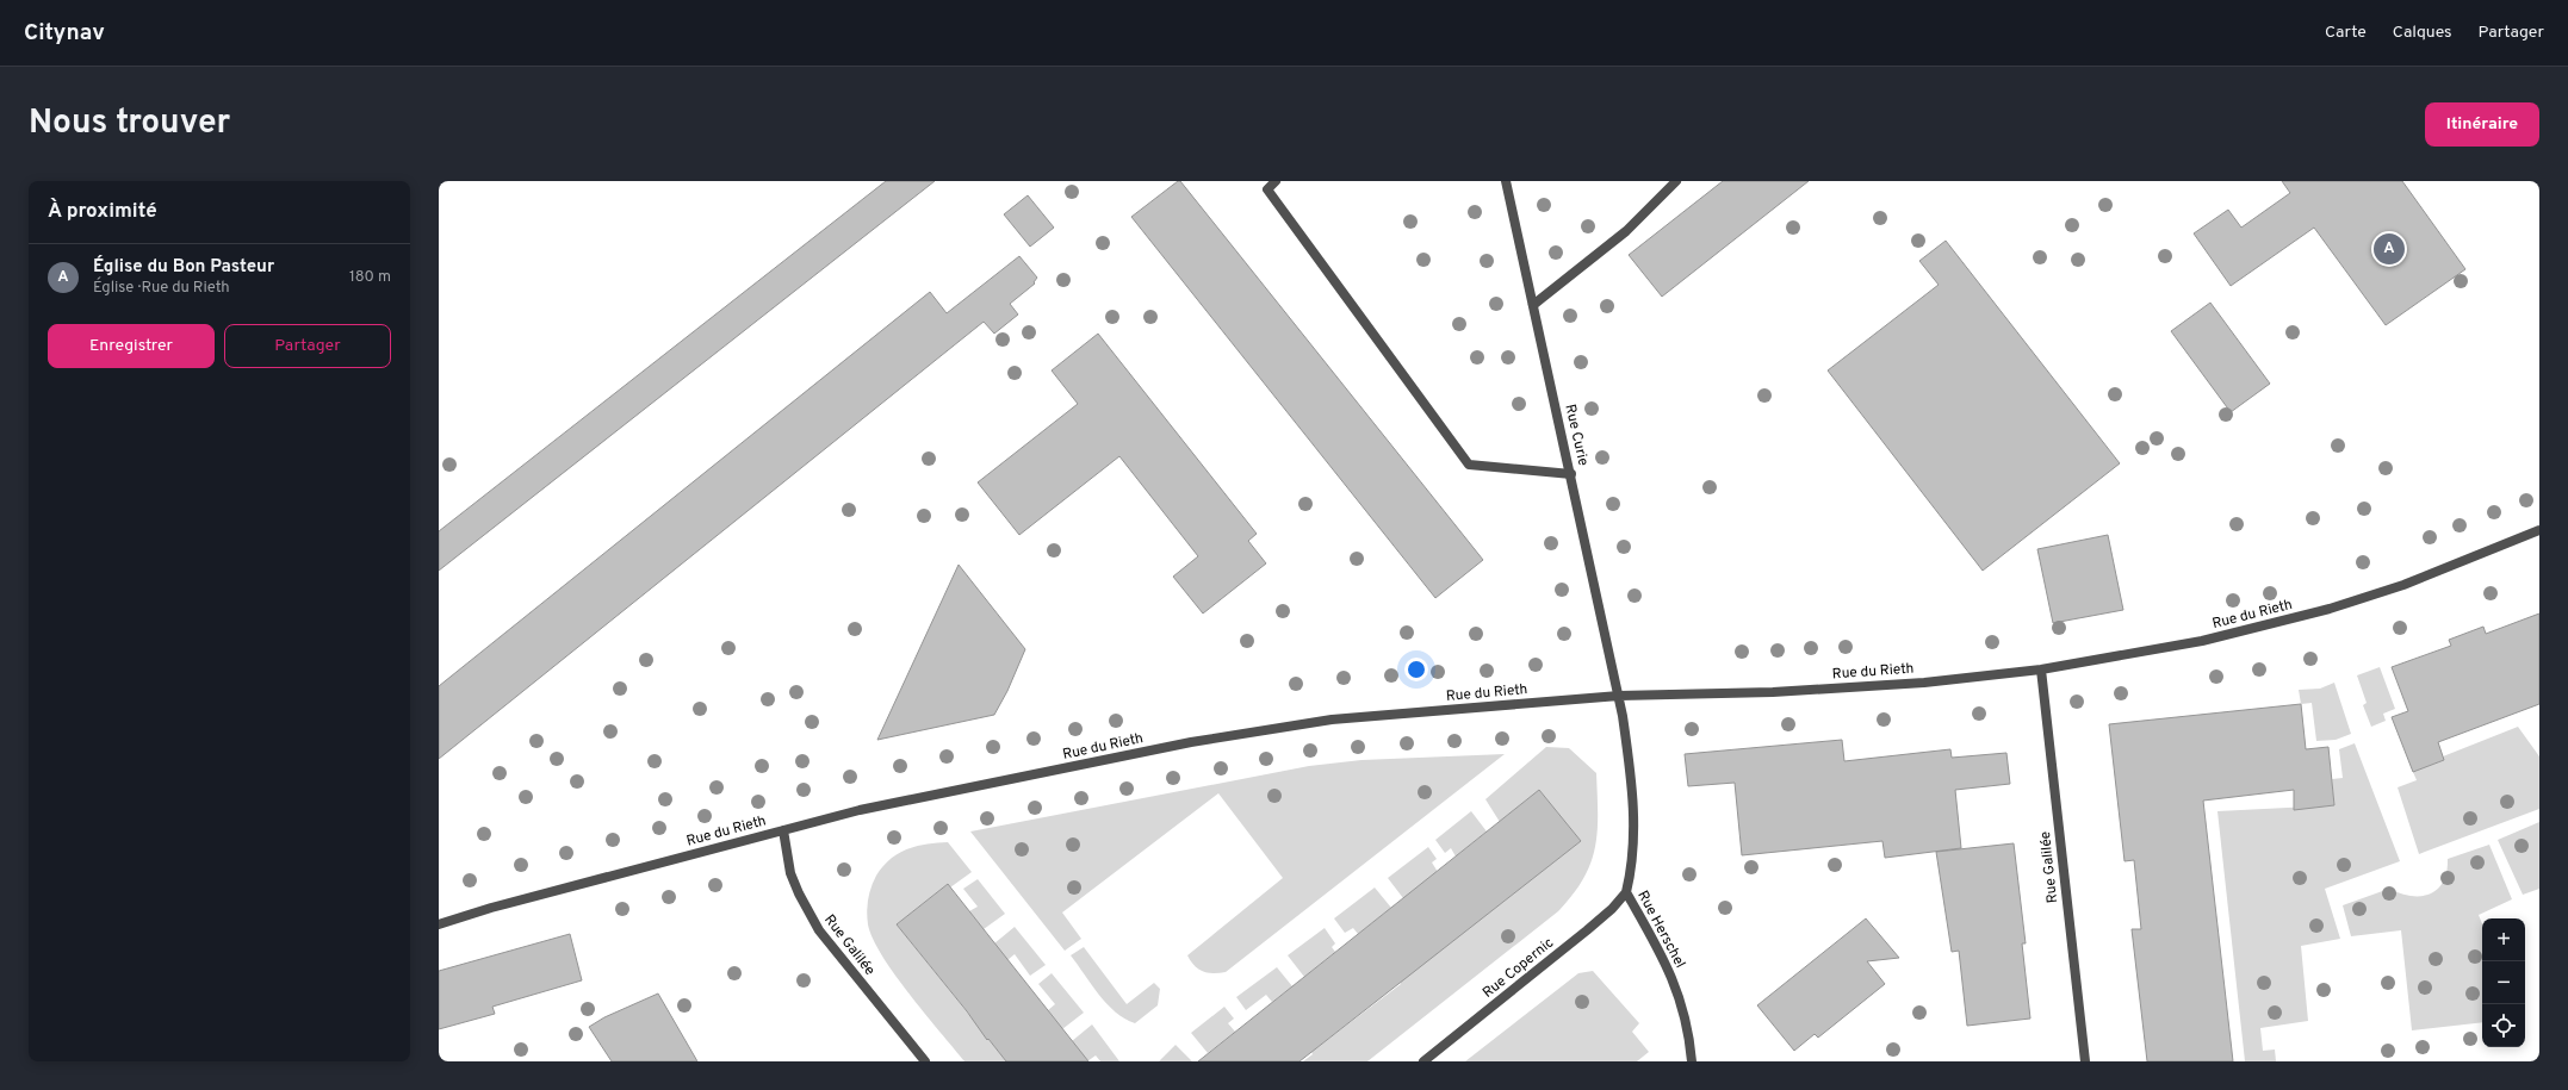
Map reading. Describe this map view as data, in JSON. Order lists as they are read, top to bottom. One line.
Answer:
{"streets":{"street":["Rue Curie","Rue du Rieth","Rue Galilée","Rue Herschel","Rue Copernic"]},"crossings":[["Rue Curie","Rue du Rieth"],["Rue Curie","Rue Herschel"],["Rue du Rieth","Rue Galilée"],["Rue du Rieth","Rue Herschel"],["Rue Herschel","Rue Copernic"]],"page":{"header":"Citynav","nav":["Carte","Calques","Partager"],"title":"Nous trouver","buttons":["Itinéraire",["Enregistrer","Partager"]],"heading":"À proximité","pins":"A","list":[{"mark":"A","name":"Église du Bon Pasteur","note":"Église · Rue du Rieth","value":"180 m"}],"map_buttons":["+","−"]}}
